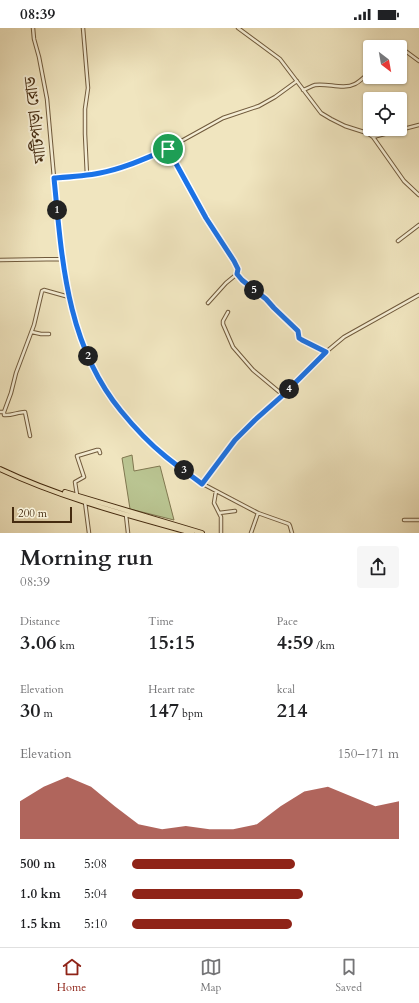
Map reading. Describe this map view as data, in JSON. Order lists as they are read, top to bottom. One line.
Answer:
{"streets":{"street":["মাটিপাড়া রোড"]},"scale_bar":"200 m","north":"bottom right","page":{"status":"08:39","pins":["1","5","2","4","3"],"scale":"200 m","heading":["Morning run","08:39"],"stats":[["Distance","3.06 km"],["Time","15:15"],["Pace","4:59 /km"],["Elevation","30 m"],["Heart rate","147 bpm"],["kcal","214"]],"chart":["Elevation","150–171 m"],"list":[{"name":"500 m","note":"5:08"},{"name":"1.0 km","note":"5:04"},{"name":"1.5 km","note":"5:10"}],"tabs":["Home","Map","Saved"]}}
